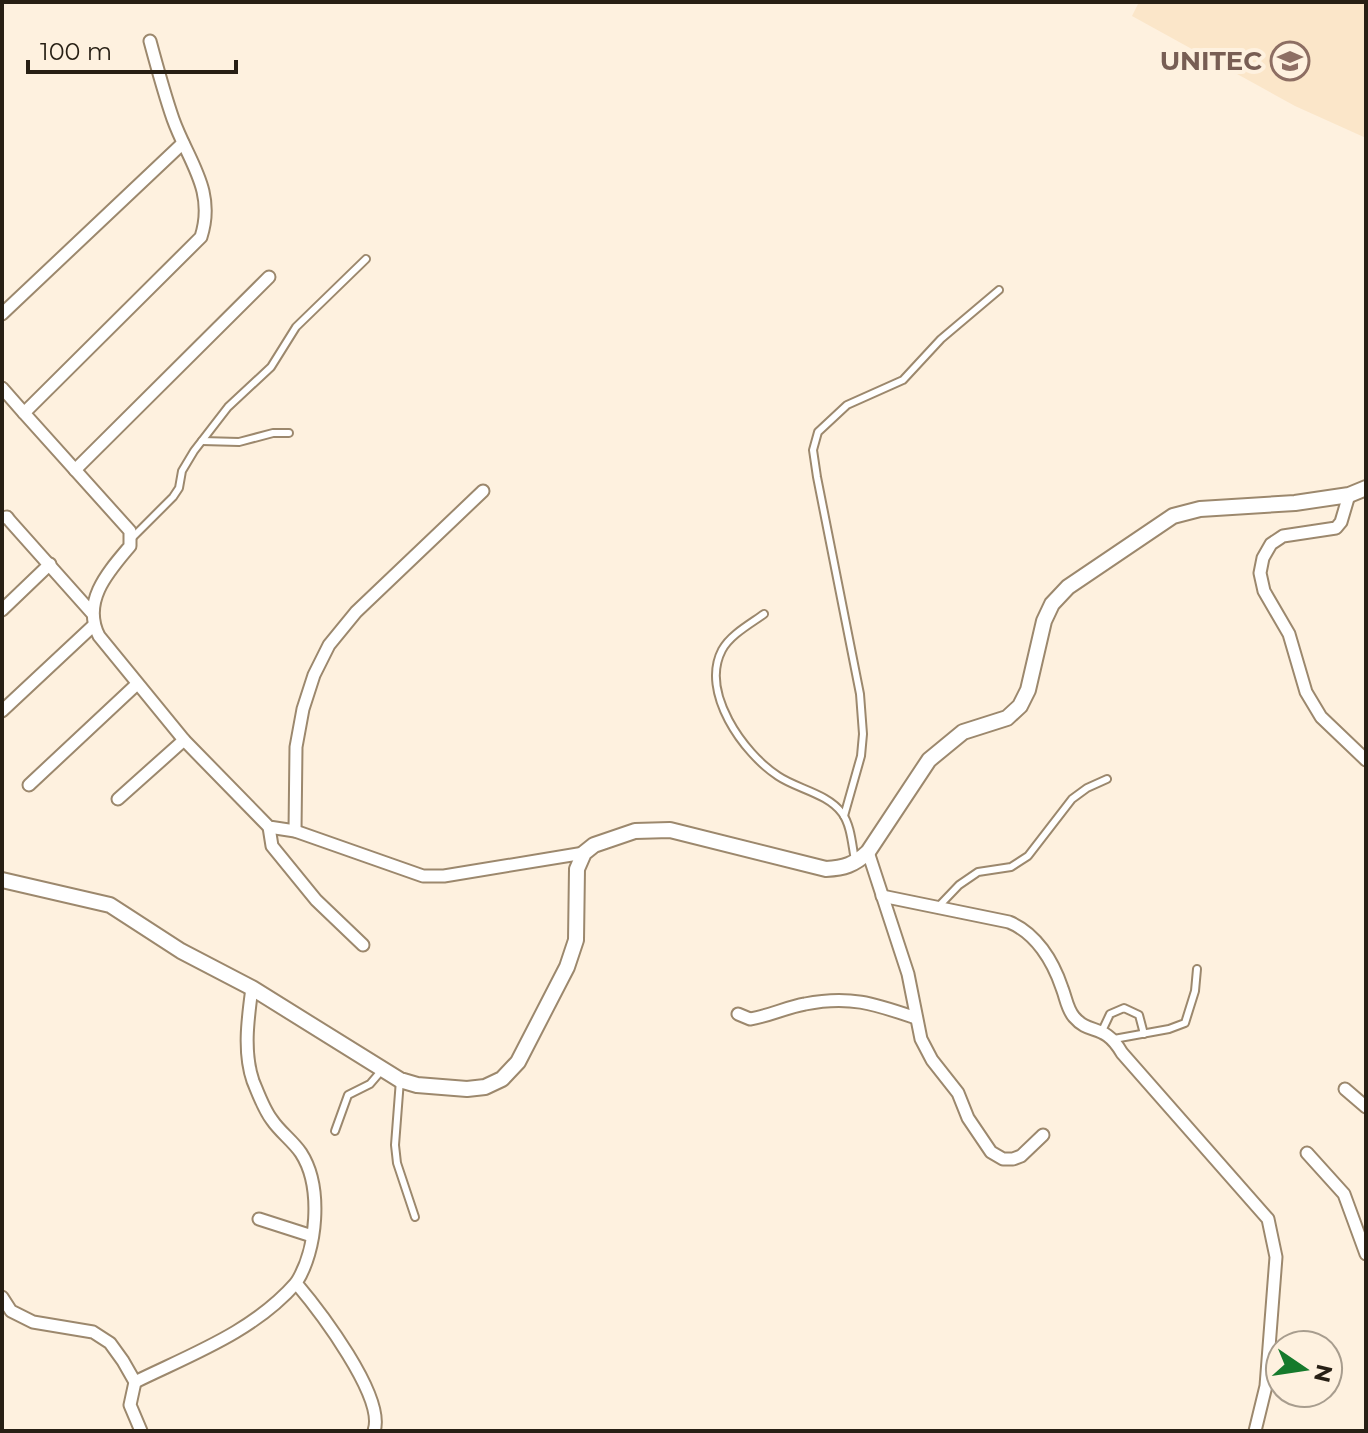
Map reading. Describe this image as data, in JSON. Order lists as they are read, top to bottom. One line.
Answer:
{"places":{"school or university":["UNITEC"]},"scale_bar":"100 m","north":"right"}
